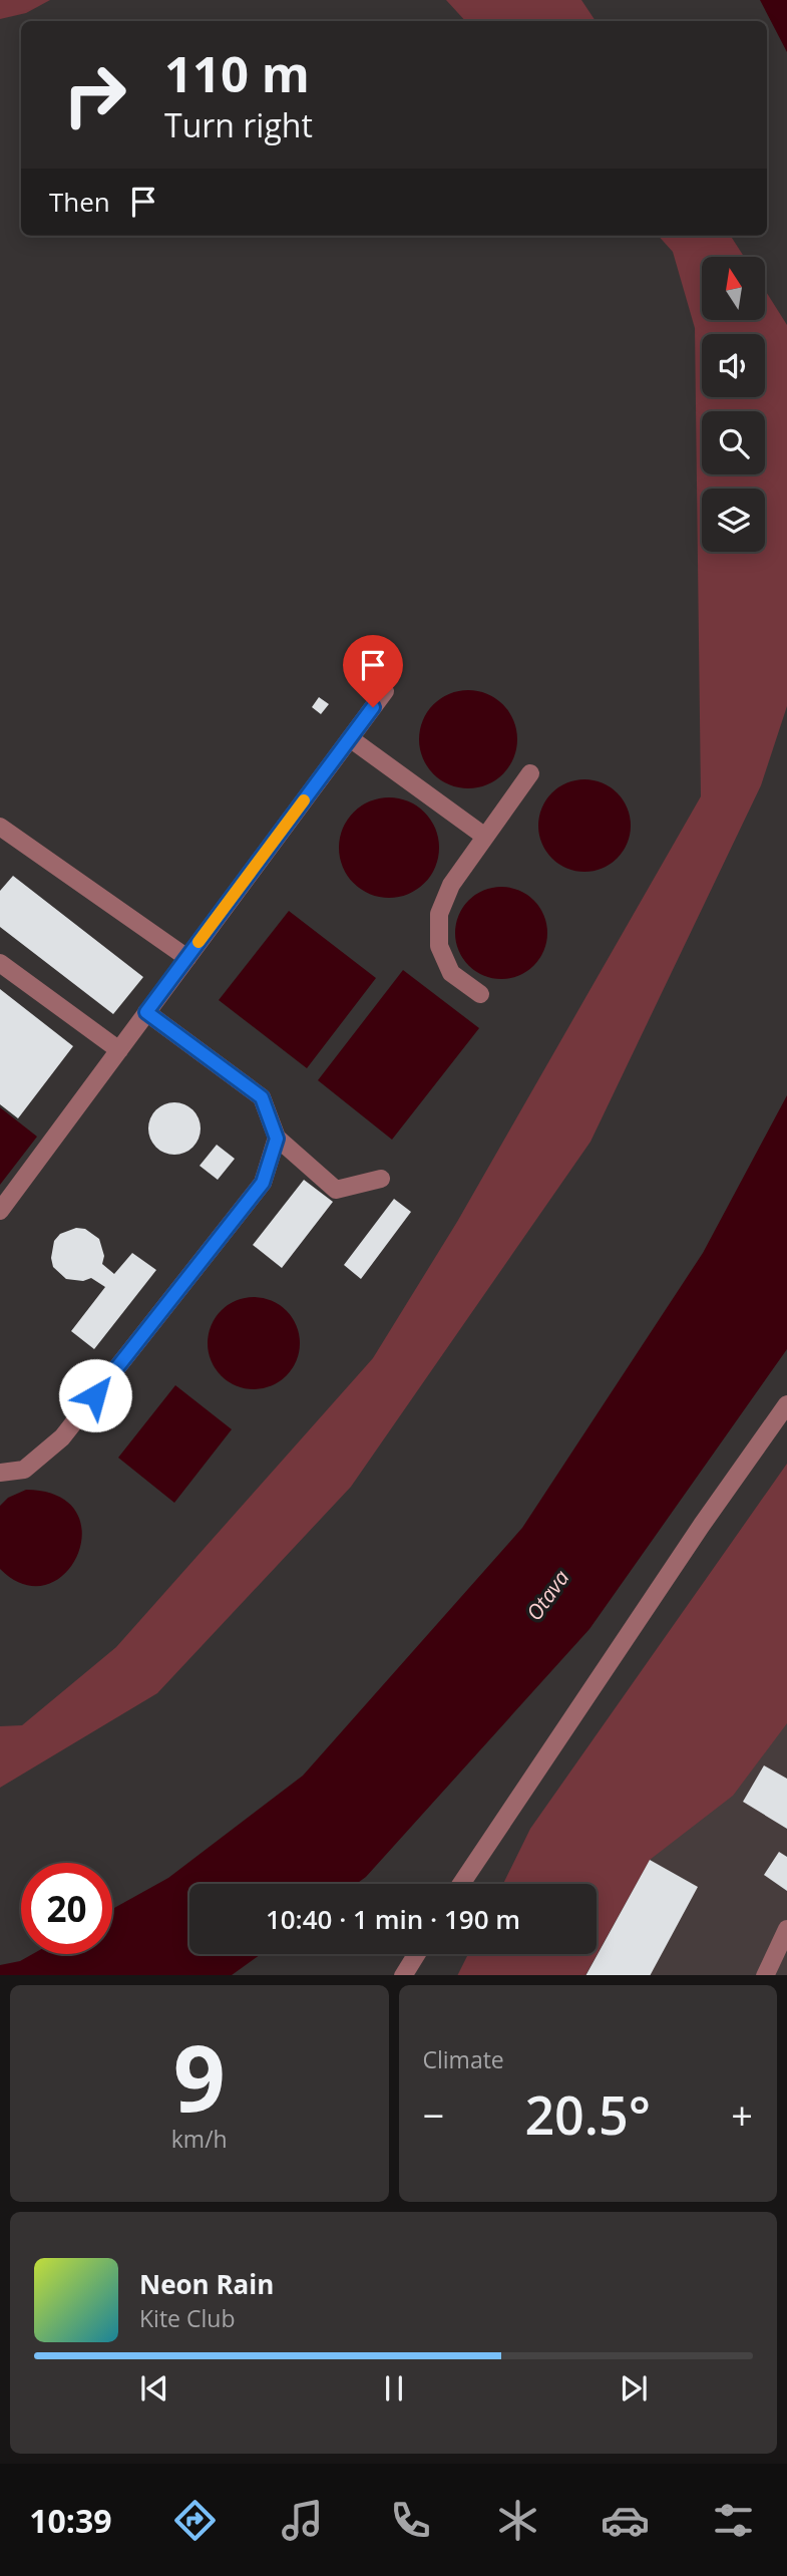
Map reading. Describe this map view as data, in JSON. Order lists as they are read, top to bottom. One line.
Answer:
{"water":["Otava"],"north":"top","page":{"turn":["110 m","Turn right"],"then":"Then","limit":"20","trip":"10:40 · 1 min · 190 m","tile":[["9","km/h"],"Climate"],"heat":["−","20.5°","+"],"song":["Neon Rain","Kite Club"],"tabs":"10:39"}}
